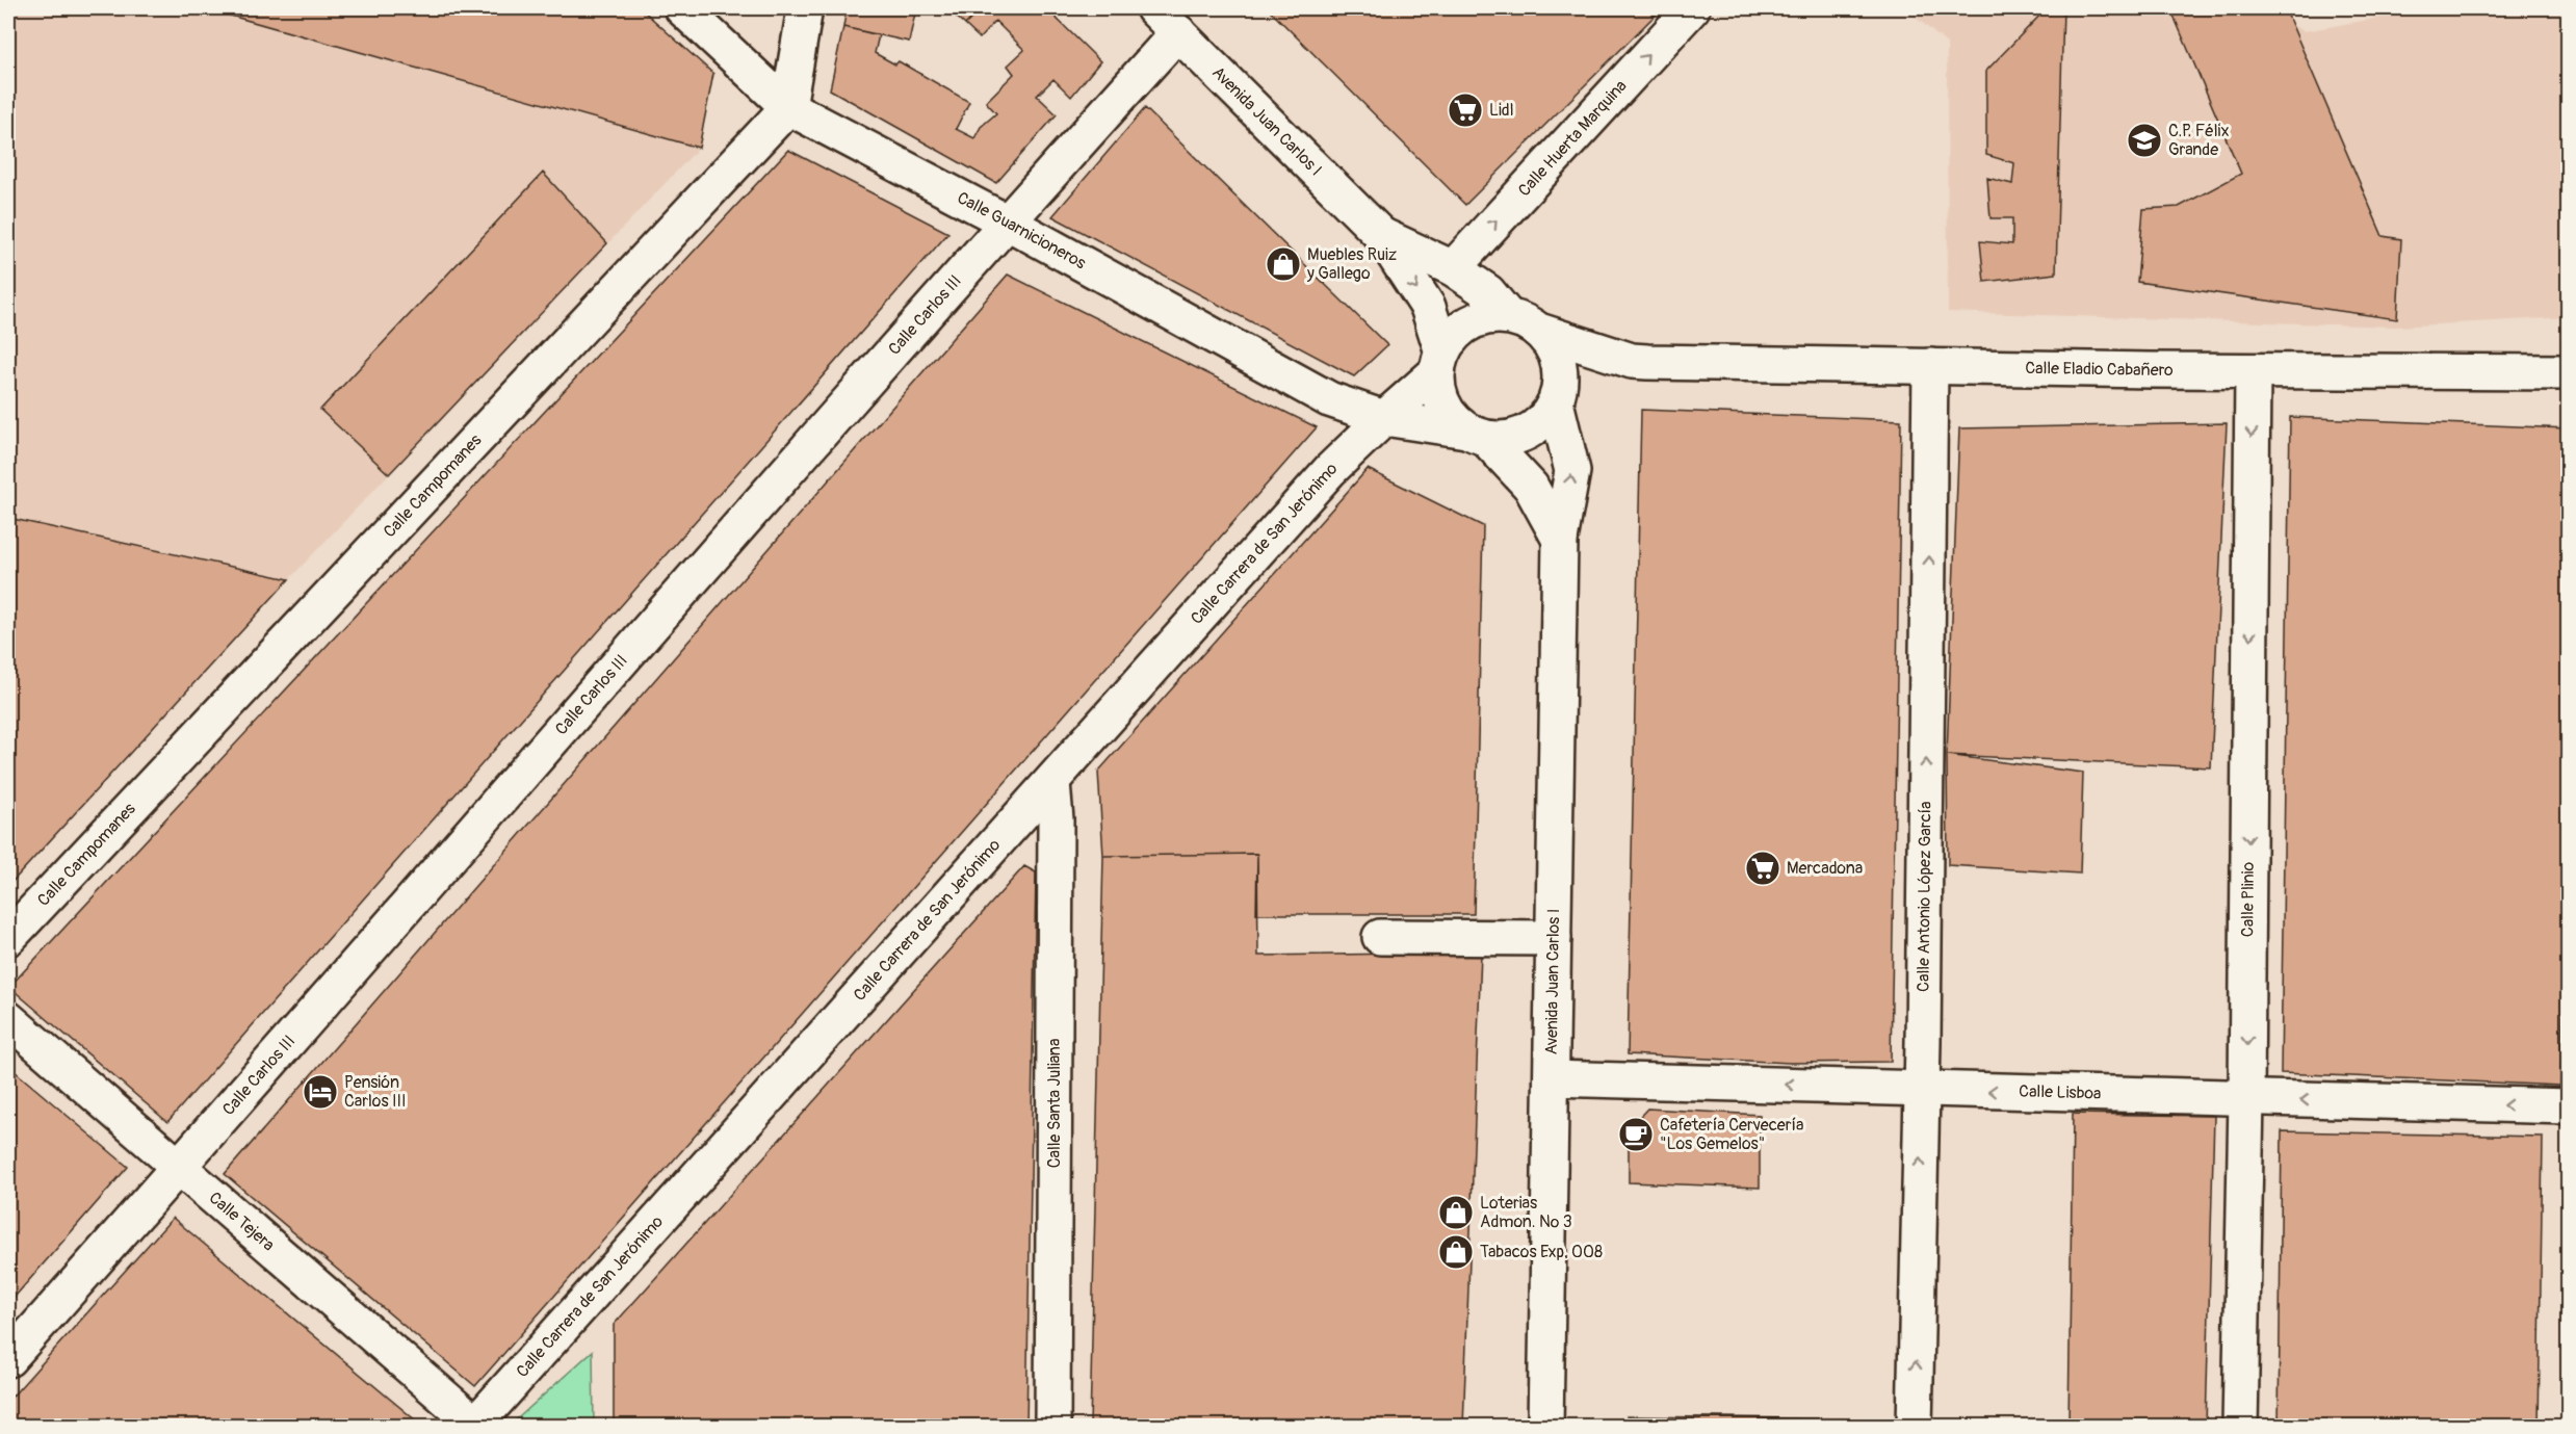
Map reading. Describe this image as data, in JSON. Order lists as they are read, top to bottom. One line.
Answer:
{"streets":{"street":["Avenida Juan Carlos I","Calle Huerta Marquina","Calle Guarnicioneros","Calle Carlos III","Calle Eladio Cabañero","Calle Campomanes","Calle Carrera de San Jerónimo","Calle Antonio López García","Calle Plinio","Calle Lisboa","Calle Santa Juliana","Calle Tejera"]},"crossings":[["Avenida Juan Carlos I","Calle Huerta Marquina"],["Avenida Juan Carlos I","Calle Carlos III"],["Avenida Juan Carlos I","Calle Eladio Cabañero"],["Avenida Juan Carlos I","Calle Carrera de San Jerónimo"],["Avenida Juan Carlos I","Calle Lisboa"],["Calle Guarnicioneros","Calle Carlos III"],["Calle Guarnicioneros","Calle Campomanes"],["Calle Guarnicioneros","Calle Carrera de San Jerónimo"],["Calle Carlos III","Calle Tejera"],["Calle Eladio Cabañero","Calle Carrera de San Jerónimo"],["Calle Eladio Cabañero","Calle Antonio López García"],["Calle Eladio Cabañero","Calle Plinio"],["Calle Carrera de San Jerónimo","Calle Santa Juliana"],["Calle Carrera de San Jerónimo","Calle Tejera"],["Calle Antonio López García","Calle Lisboa"],["Calle Plinio","Calle Lisboa"]],"one_way":["Calle Huerta Marquina","Calle Antonio López García","Calle Plinio","Calle Lisboa"],"places":{"supermarket":["Lidl","Mercadona"],"school or university":["C.P. Félix Grande"],"shop":["Muebles Ruiz y Gallego","Loterias Admon. Nº 3","Tabacos Exp. 008"],"hotel":["Pensión Carlos III"],"cafe":["Cafetería Cervecería \"Los Gemelos\""]}}
